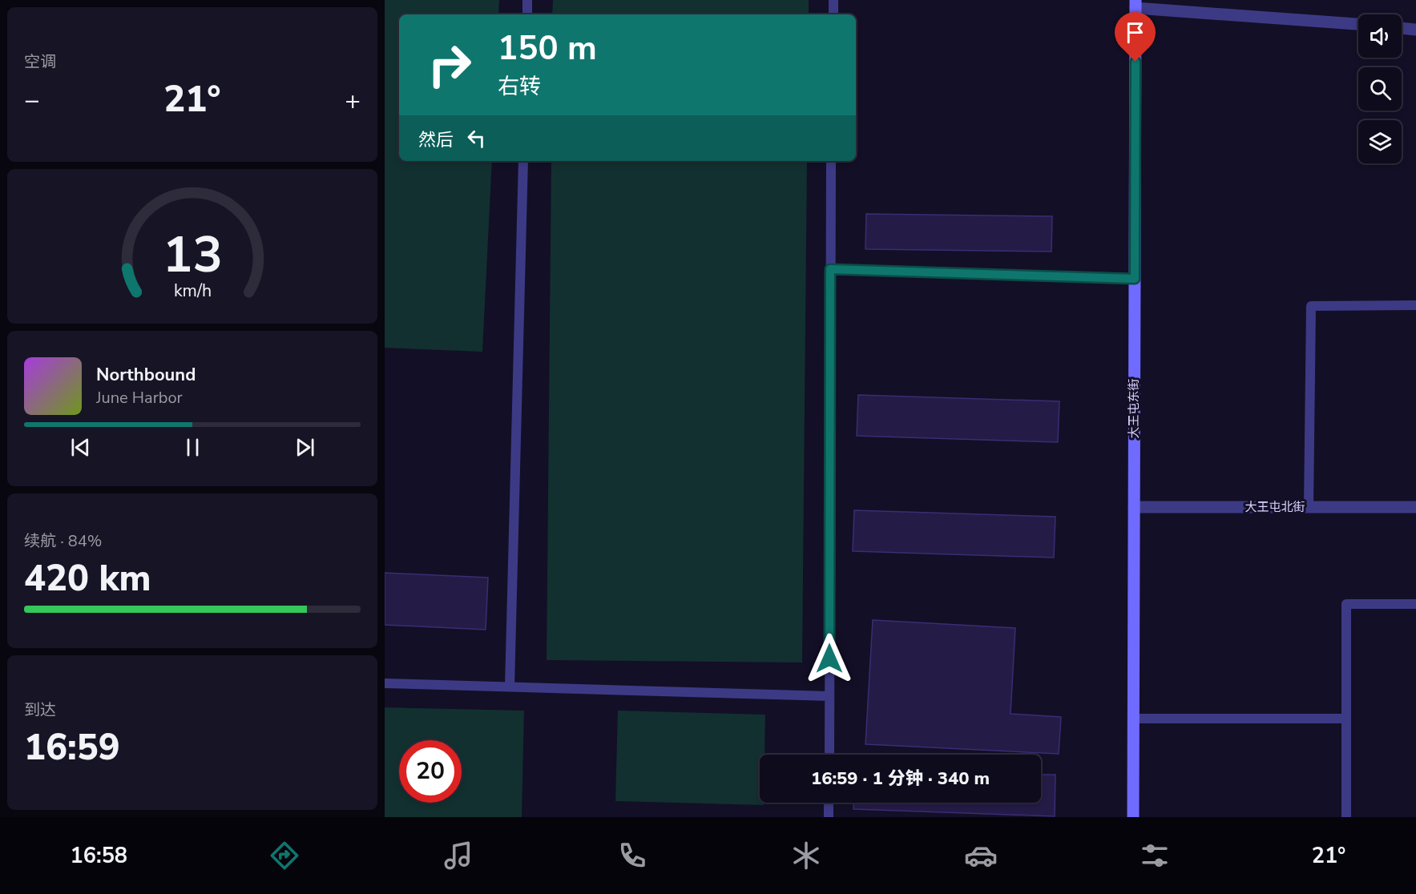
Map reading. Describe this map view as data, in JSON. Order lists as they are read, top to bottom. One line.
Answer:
{"streets":{"main road":["大王屯东街"],"street":["大王屯北街"]},"crossings":[["大王屯东街","大王屯北街"]],"page":{"tile":["空调",["续航 · 84%","420 km"],["到达","16:59"]],"turn":["150 m","右转"],"heat":["−","21°","+"],"then":"然后","song":["Northbound","June Harbor"],"limit":"20","trip":"16:59 · 1 分钟 · 340 m","tabs":["16:58","21°"],"gauge":["13","km/h"]}}
